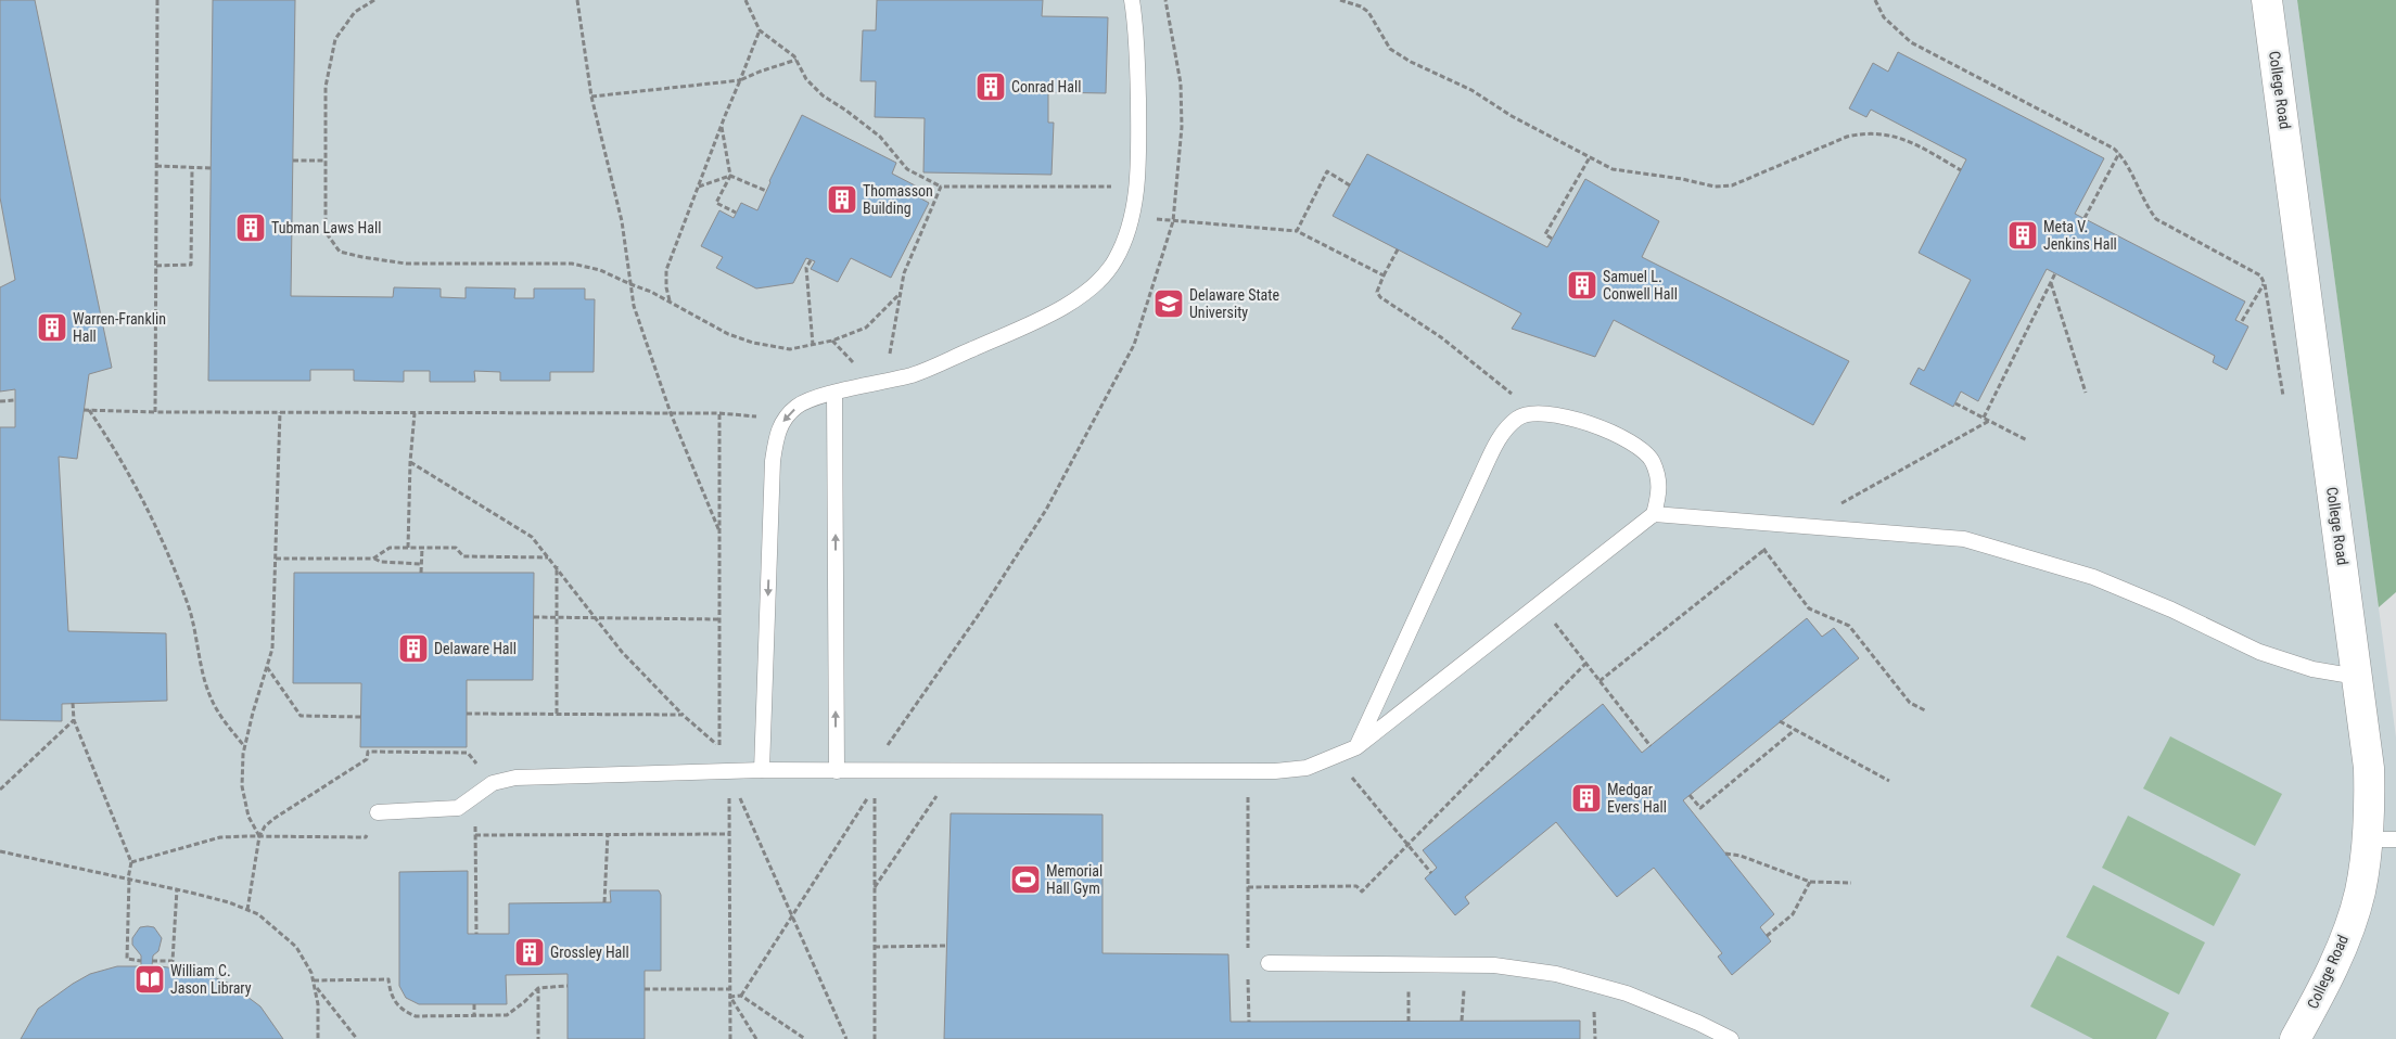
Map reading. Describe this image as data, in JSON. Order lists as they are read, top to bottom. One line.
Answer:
{"streets":{"street":["College Road"]},"places":{"building":["Conrad Hall","Thomasson Building","Tubman Laws Hall","Meta V. Jenkins Hall","Samuel L. Conwell Hall","Warren-Franklin Hall","Delaware Hall","Medgar Evers Hall","Grossley Hall"],"school or university":["Delaware State University"],"sports":["Memorial Hall Gym"],"library":["William C. Jason Library"]}}
